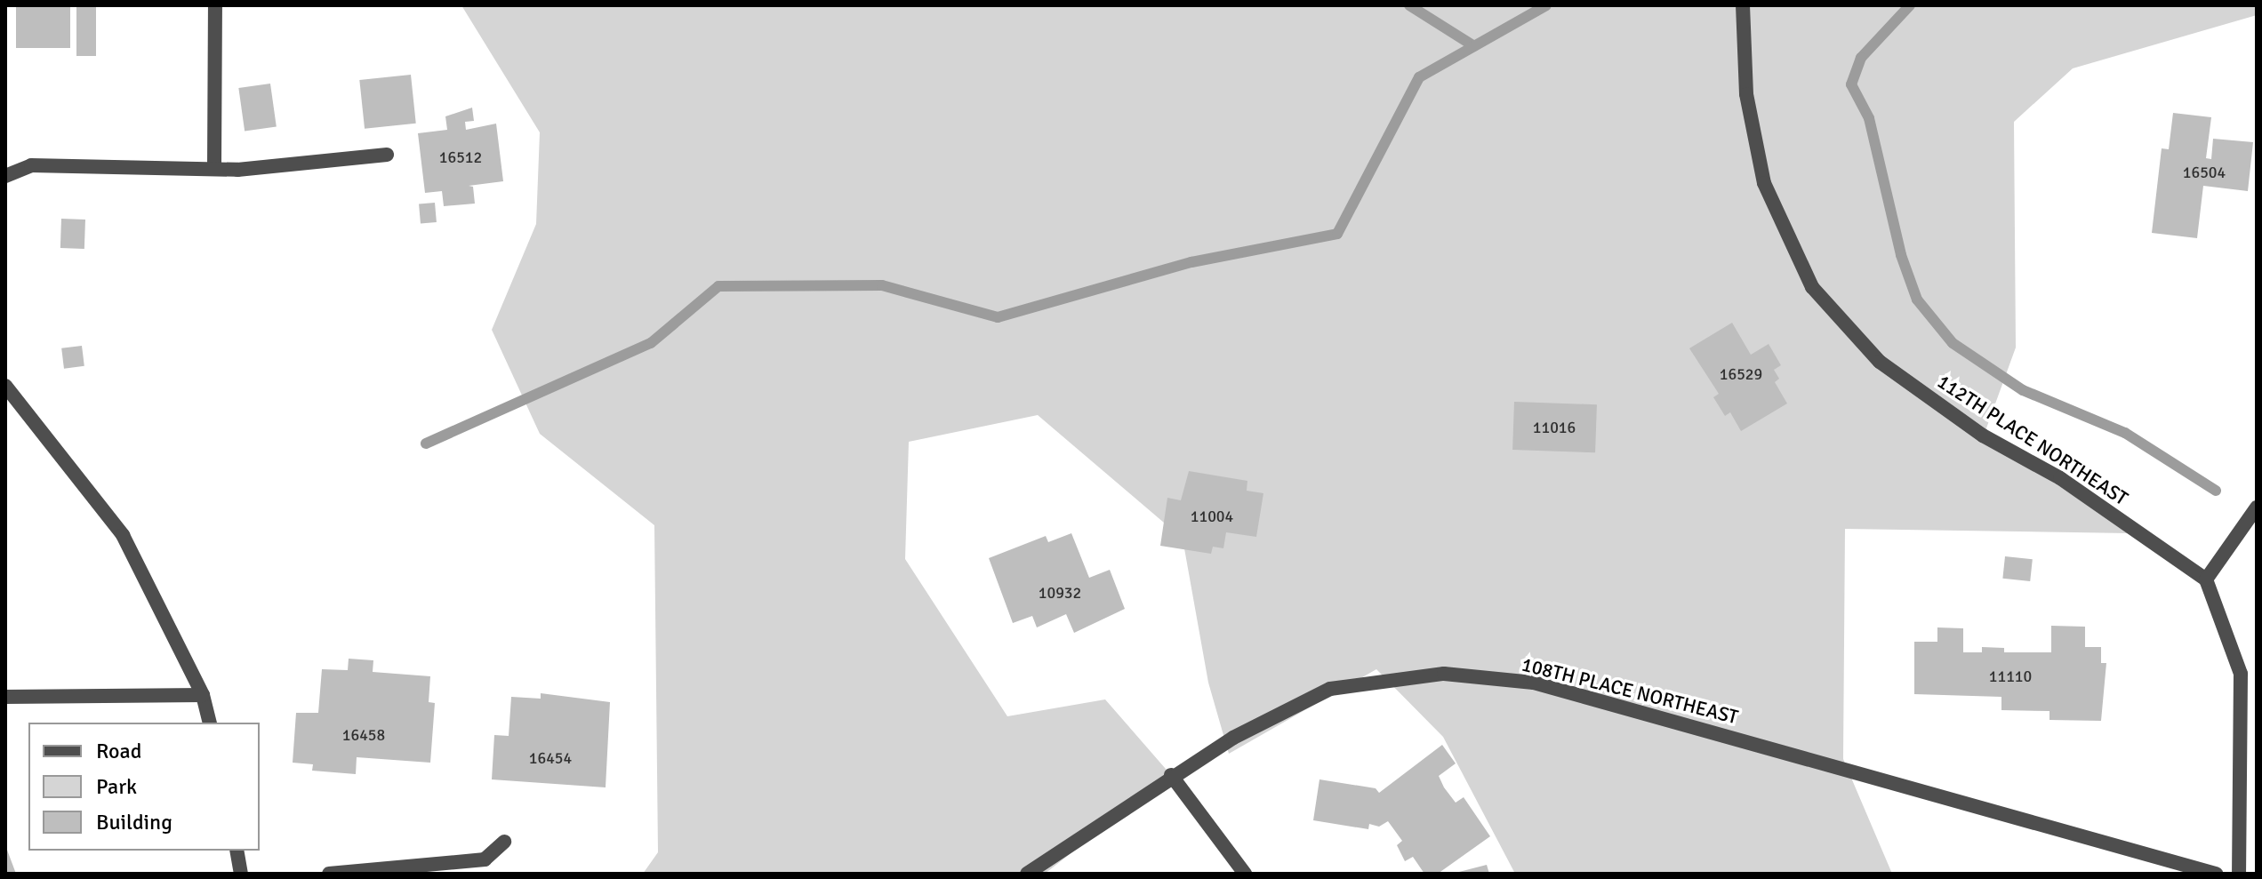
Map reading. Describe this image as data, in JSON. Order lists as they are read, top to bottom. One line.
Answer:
{"streets":{"street":["112TH PLACE NORTHEAST","108TH PLACE NORTHEAST"]},"house_numbers":["16512","16504","16529","11016","11004","10932","11110","16458","16454"],"legend":["Road","Park","Building"]}
